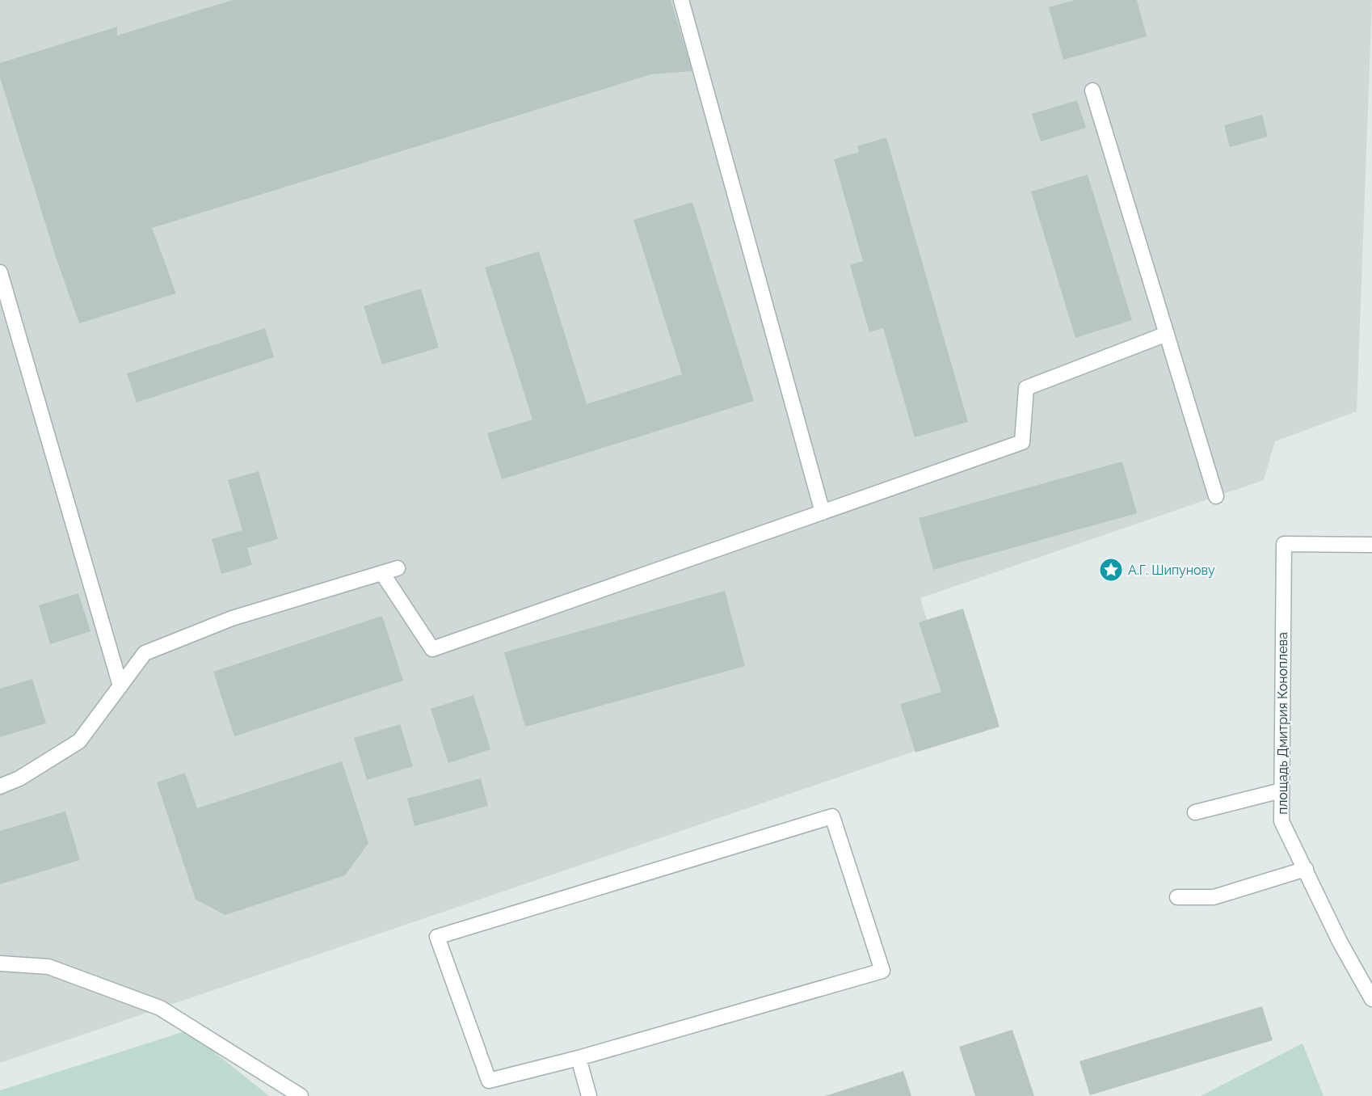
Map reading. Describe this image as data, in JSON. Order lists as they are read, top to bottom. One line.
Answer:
{"streets":{"lane":["площадь Дмитрия Коноплева"]},"places":{"place":["А.Г. Шипунову"]}}
